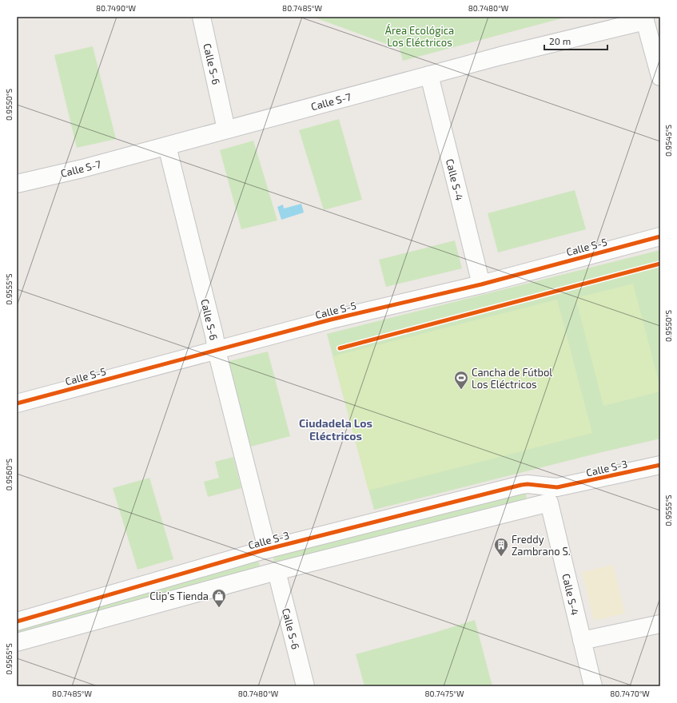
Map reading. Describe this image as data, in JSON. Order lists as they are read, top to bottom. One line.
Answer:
{"streets":{"street":["Calle S-6","Calle S-7","Calle S-4","Calle S-5","Calle S-3"]},"crossings":[["Calle S-6","Calle S-7"],["Calle S-6","Calle S-5"],["Calle S-6","Calle S-3"],["Calle S-7","Calle S-4"],["Calle S-4","Calle S-5"],["Calle S-4","Calle S-3"]],"districts":["Ciudadela Los Eléctricos"],"parks":["Área Ecológica Los Eléctricos"],"places":{"sports":["Cancha de Fútbol Los Eléctricos"],"building":["Freddy Zambrano S."],"shop":["Clip's Tienda"]},"scale_bar":"20 m","coordinates":["80.7490°W","80.7485°W","80.7480°W","0.9550°S","0.9545°S","0.9555°S","0.9560°S","0.9565°S","80.7475°W","80.7470°W"]}
